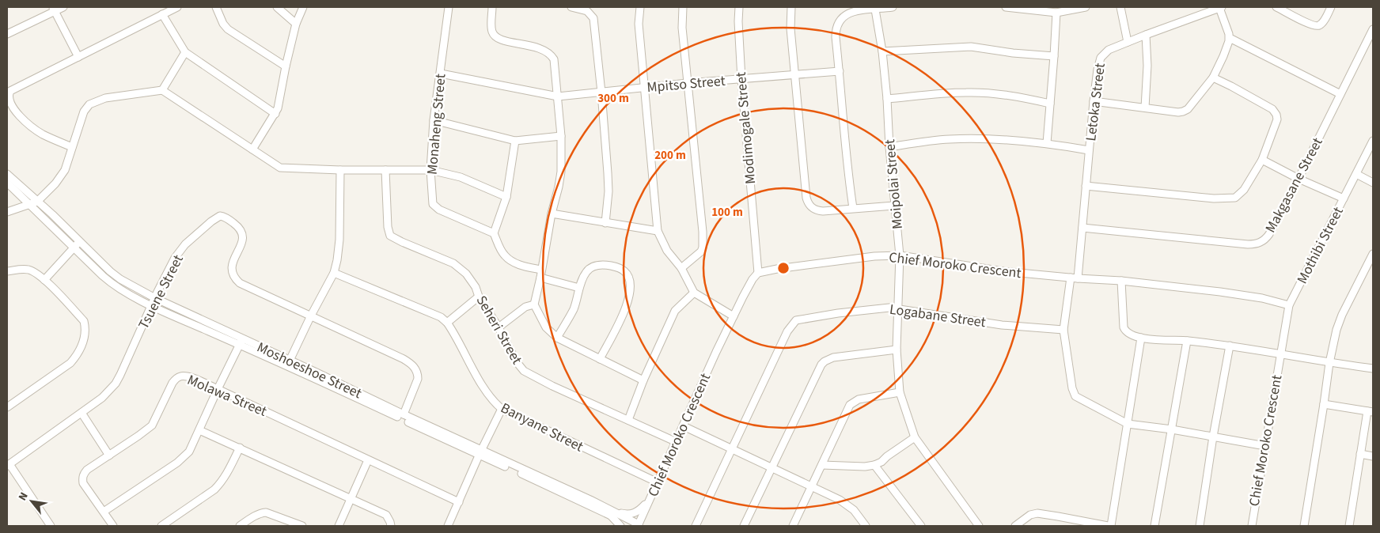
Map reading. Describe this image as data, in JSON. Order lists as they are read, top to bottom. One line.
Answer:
{"streets":{"street":["Mpitso Street","Letoka Street","Monaheng Street","Modimogale Street","Moipolai Street","Makgasane Street","Mothibi Street","Chief Moroko Crescent","Tsuene Street","Logabane Street","Seheri Street","Moshoeshoe Street","Molawa Street","Banyane Street"]},"crossings":[["Mpitso Street","Monaheng Street"],["Mpitso Street","Modimogale Street"],["Letoka Street","Makgasane Street"],["Letoka Street","Chief Moroko Crescent"],["Letoka Street","Logabane Street"],["Modimogale Street","Chief Moroko Crescent"],["Moipolai Street","Chief Moroko Crescent"],["Moipolai Street","Logabane Street"],["Mothibi Street","Chief Moroko Crescent"],["Chief Moroko Crescent","Seheri Street"],["Chief Moroko Crescent","Moshoeshoe Street"],["Chief Moroko Crescent","Banyane Street"],["Tsuene Street","Moshoeshoe Street"]],"north":"top left","rings":["300 m","200 m","100 m"]}
